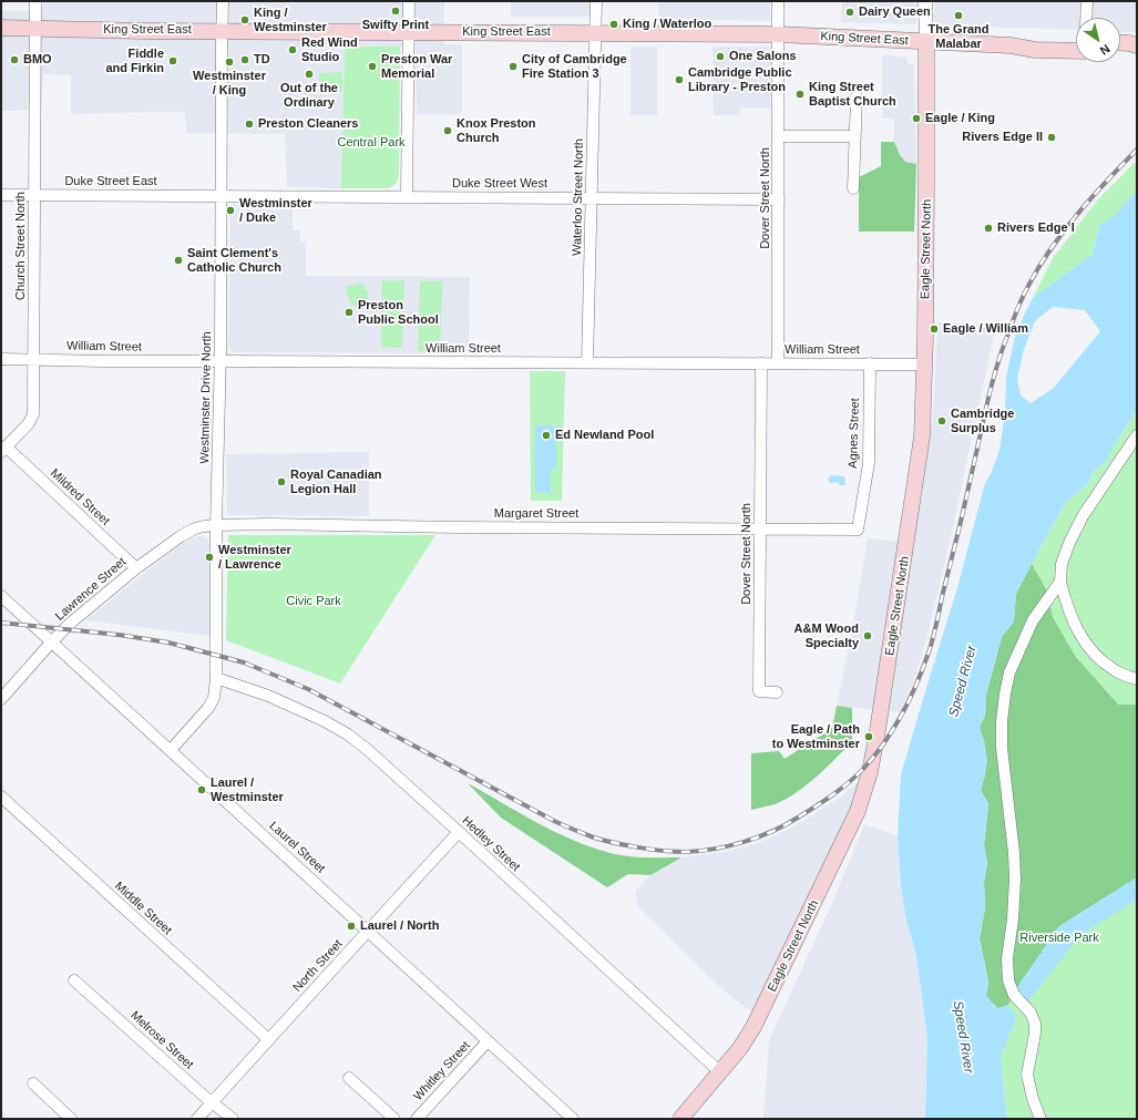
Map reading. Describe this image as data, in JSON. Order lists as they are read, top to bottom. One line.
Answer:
{"streets":{"main road":["King Street East","Eagle Street North"],"street":["Duke Street East","Duke Street West","Waterloo Street North","Dover Street North","Church Street North","William Street","Westminster Drive North","Agnes Street","Mildred Street","Margaret Street","Lawrence Street","Hedley Street","Laurel Street","Middle Street","North Street","Melrose Street","Whitley Street"]},"crossings":[["King Street East","Waterloo Street North"],["King Street East","Dover Street North"],["King Street East","Church Street North"],["King Street East","Eagle Street North"],["King Street East","Westminster Drive North"],["Duke Street East","Duke Street West"],["Duke Street East","Church Street North"],["Duke Street East","Westminster Drive North"],["Duke Street West","Waterloo Street North"],["Duke Street West","Dover Street North"],["Duke Street West","Westminster Drive North"],["Waterloo Street North","William Street"],["Dover Street North","William Street"],["Dover Street North","Margaret Street"],["Church Street North","William Street"],["Church Street North","Mildred Street"],["Eagle Street North","William Street"],["Eagle Street North","Hedley Street"],["William Street","Westminster Drive North"],["William Street","Agnes Street"],["Westminster Drive North","Margaret Street"],["Westminster Drive North","Lawrence Street"],["Westminster Drive North","Hedley Street"],["Westminster Drive North","Laurel Street"],["Agnes Street","Margaret Street"],["Mildred Street","Lawrence Street"],["Margaret Street","Lawrence Street"],["Lawrence Street","Laurel Street"],["Hedley Street","North Street"],["Laurel Street","North Street"],["Laurel Street","Whitley Street"],["Middle Street","North Street"],["North Street","Melrose Street"]],"water":["Speed River"],"parks":["Central Park","Civic Park","Riverside Park"],"places":["Swifty Print","Dairy Queen","The Grand Malabar","King / Westminster","King / Waterloo","Red Wind Studio","One Salons","BMO","TD","Fiddle and Firkin","Westminster / King","Preston War Memorial","City of Cambridge Fire Station 3","Out of the Ordinary","Cambridge Public Library - Preston","King Street Baptist Church","Eagle / King","Preston Cleaners","Knox Preston Church","Rivers Edge II","Westminster / Duke","Rivers Edge I","Saint Clement's Catholic Church","Preston Public School","Eagle / William","Cambridge Surplus","Ed Newland Pool","Royal Canadian Legion Hall","Westminster / Lawrence","A&M Wood Specialty","Eagle / Path to Westminster","Laurel / Westminster","Laurel / North"],"north":"bottom right"}
